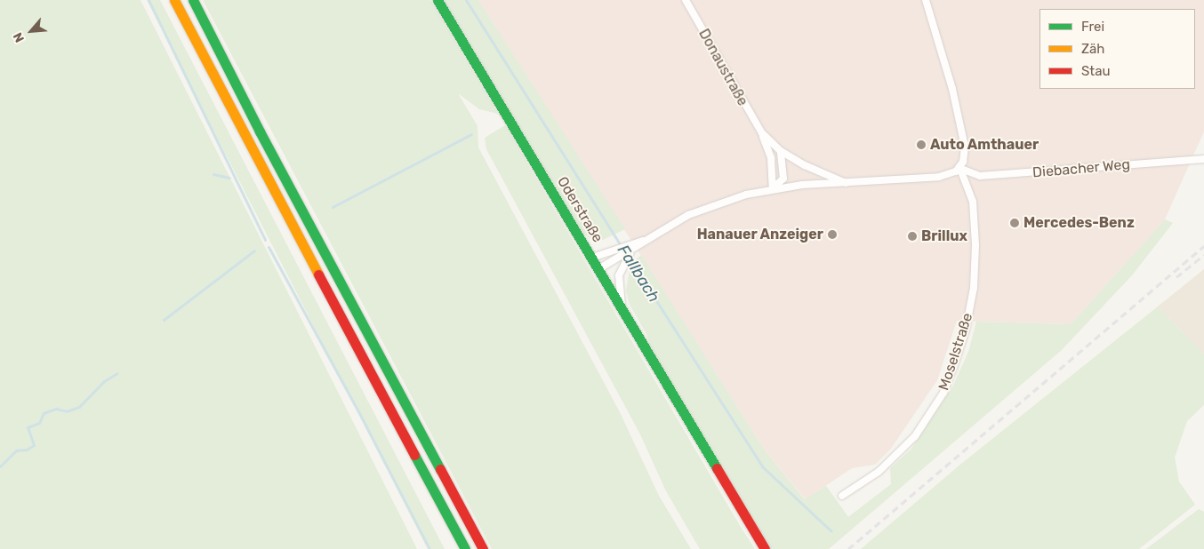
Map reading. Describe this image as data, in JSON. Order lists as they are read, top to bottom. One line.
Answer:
{"streets":{"main road":["Oderstraße"],"street":["Donaustraße","Diebacher Weg","Moselstraße"]},"crossings":[["Diebacher Weg","Moselstraße"]],"water":["Fallbach"],"places":["Auto Amthauer","Mercedes-Benz","Hanauer Anzeiger","Brillux"],"legend":["Frei","Zäh","Stau"],"north":"bottom left"}
